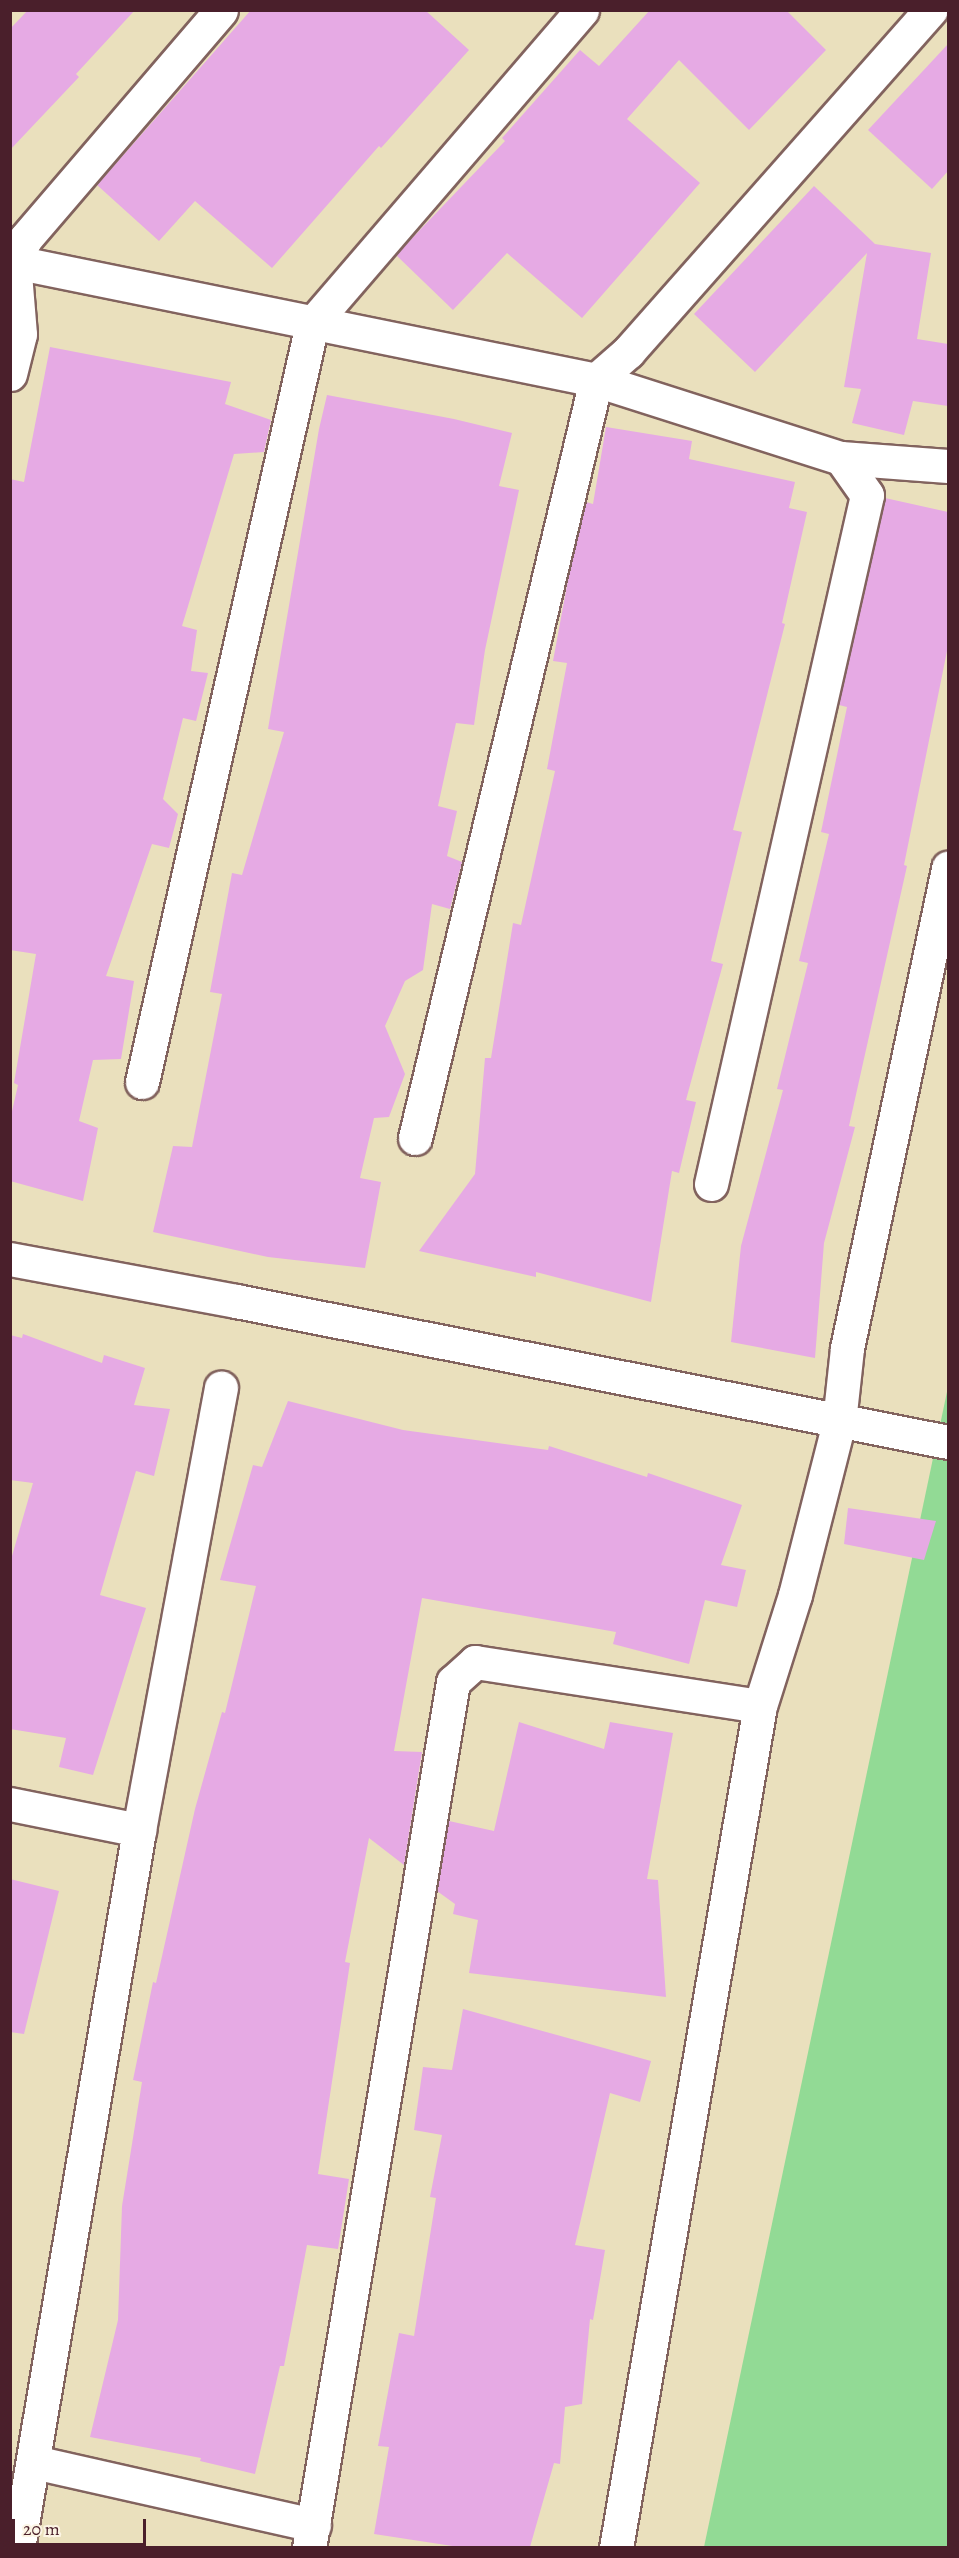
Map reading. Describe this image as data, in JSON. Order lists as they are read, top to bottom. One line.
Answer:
{"scale_bar":"20 m"}
